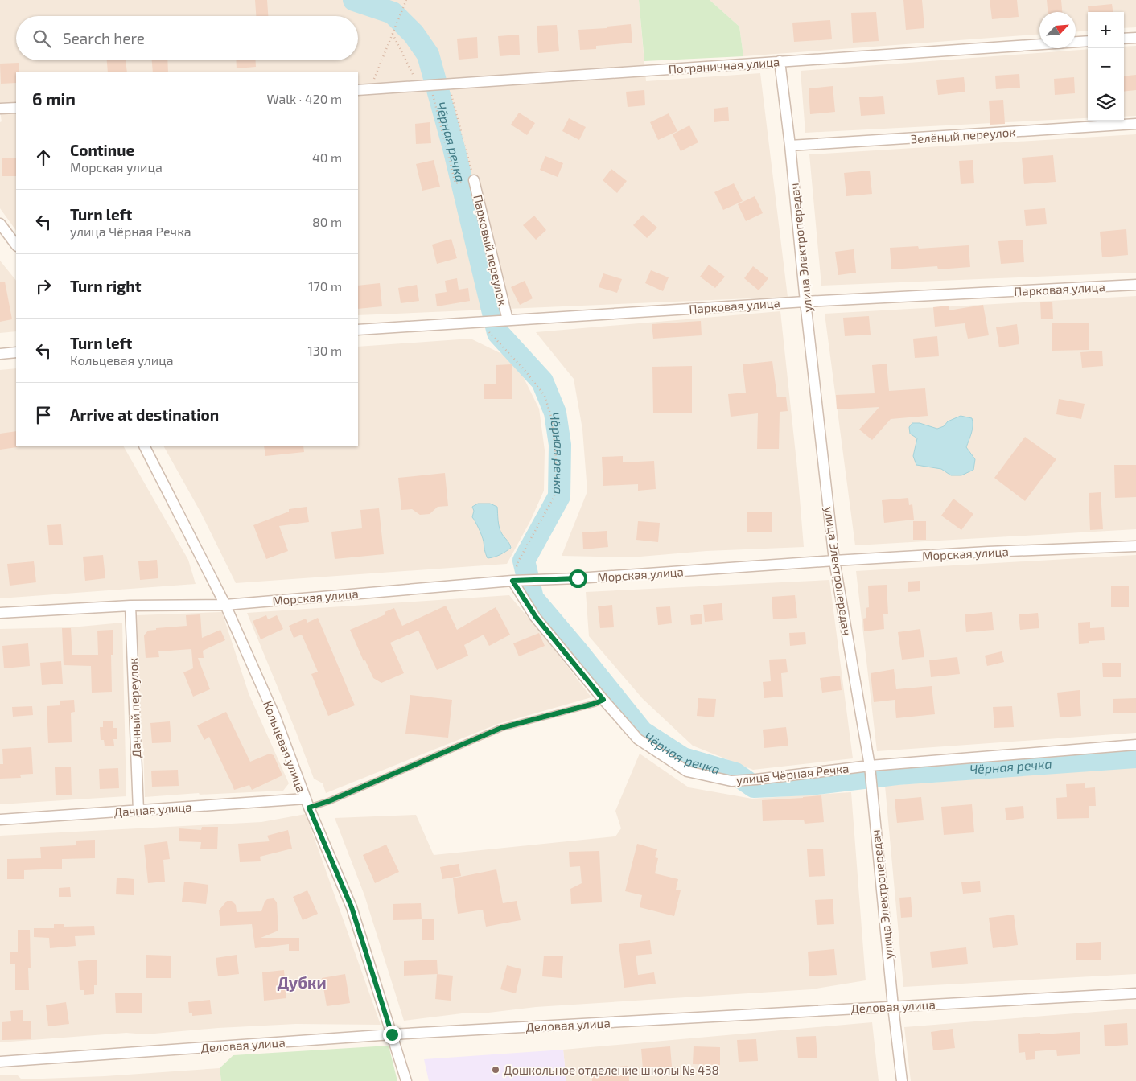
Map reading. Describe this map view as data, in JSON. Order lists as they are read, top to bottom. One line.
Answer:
{"streets":{"street":["Пограничная улица","Зелёный переулок","улица Электропередач","Парковый переулок","Парковая улица","Морская улица","Дачный переулок","Кольцевая улица","улица Чёрная Речка","Дачная улица","Деловая улица"]},"crossings":[["Пограничная улица","улица Электропередач"],["Зелёный переулок","улица Электропередач"],["улица Электропередач","Парковая улица"],["улица Электропередач","Морская улица"],["улица Электропередач","улица Чёрная Речка"],["улица Электропередач","Деловая улица"],["Парковый переулок","Парковая улица"],["Морская улица","Дачный переулок"],["Морская улица","Кольцевая улица"],["Морская улица","улица Чёрная Речка"],["Дачный переулок","Дачная улица"],["Кольцевая улица","Дачная улица"],["Кольцевая улица","Деловая улица"]],"districts":["Дубки"],"water":["Чёрная речка"],"places":["Дошкольное отделение школы № 438"],"north":"top right","page":{"map_buttons":["+","−"],"search":"Search here","heading":["6 min","Walk · 420 m"],"list":[["Continue","Морская улица","40 m"],["Turn left","улица Чёрная Речка","80 m"],["Turn right","170 m"],["Turn left","Кольцевая улица","130 m"],"Arrive at destination"]}}
